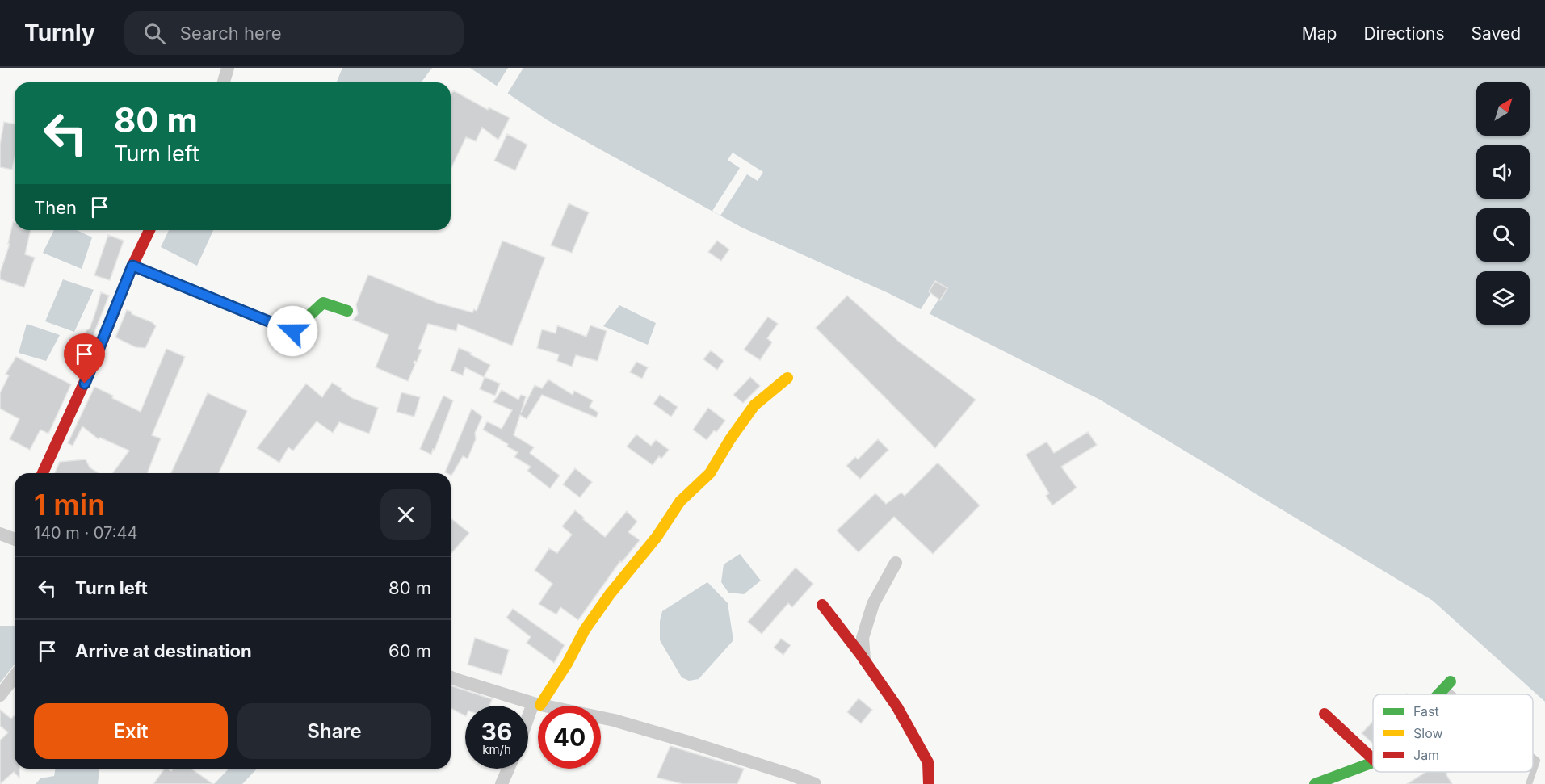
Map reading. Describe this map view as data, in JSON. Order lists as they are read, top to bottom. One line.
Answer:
{"legend":["Fast","Slow","Jam"],"north":"top right","page":{"header":"Turnly","search":"Search here","nav":["Map","Directions","Saved"],"turn":["80 m","Turn left"],"then":"Then","heading":["1 min","140 m · 07:44"],"list":[{"name":"Turn left","value":"80 m"},{"name":"Arrive at destination","value":"60 m"}],"buttons":["Exit","Share"],"speed":"36 km/h","limit":"40"}}
